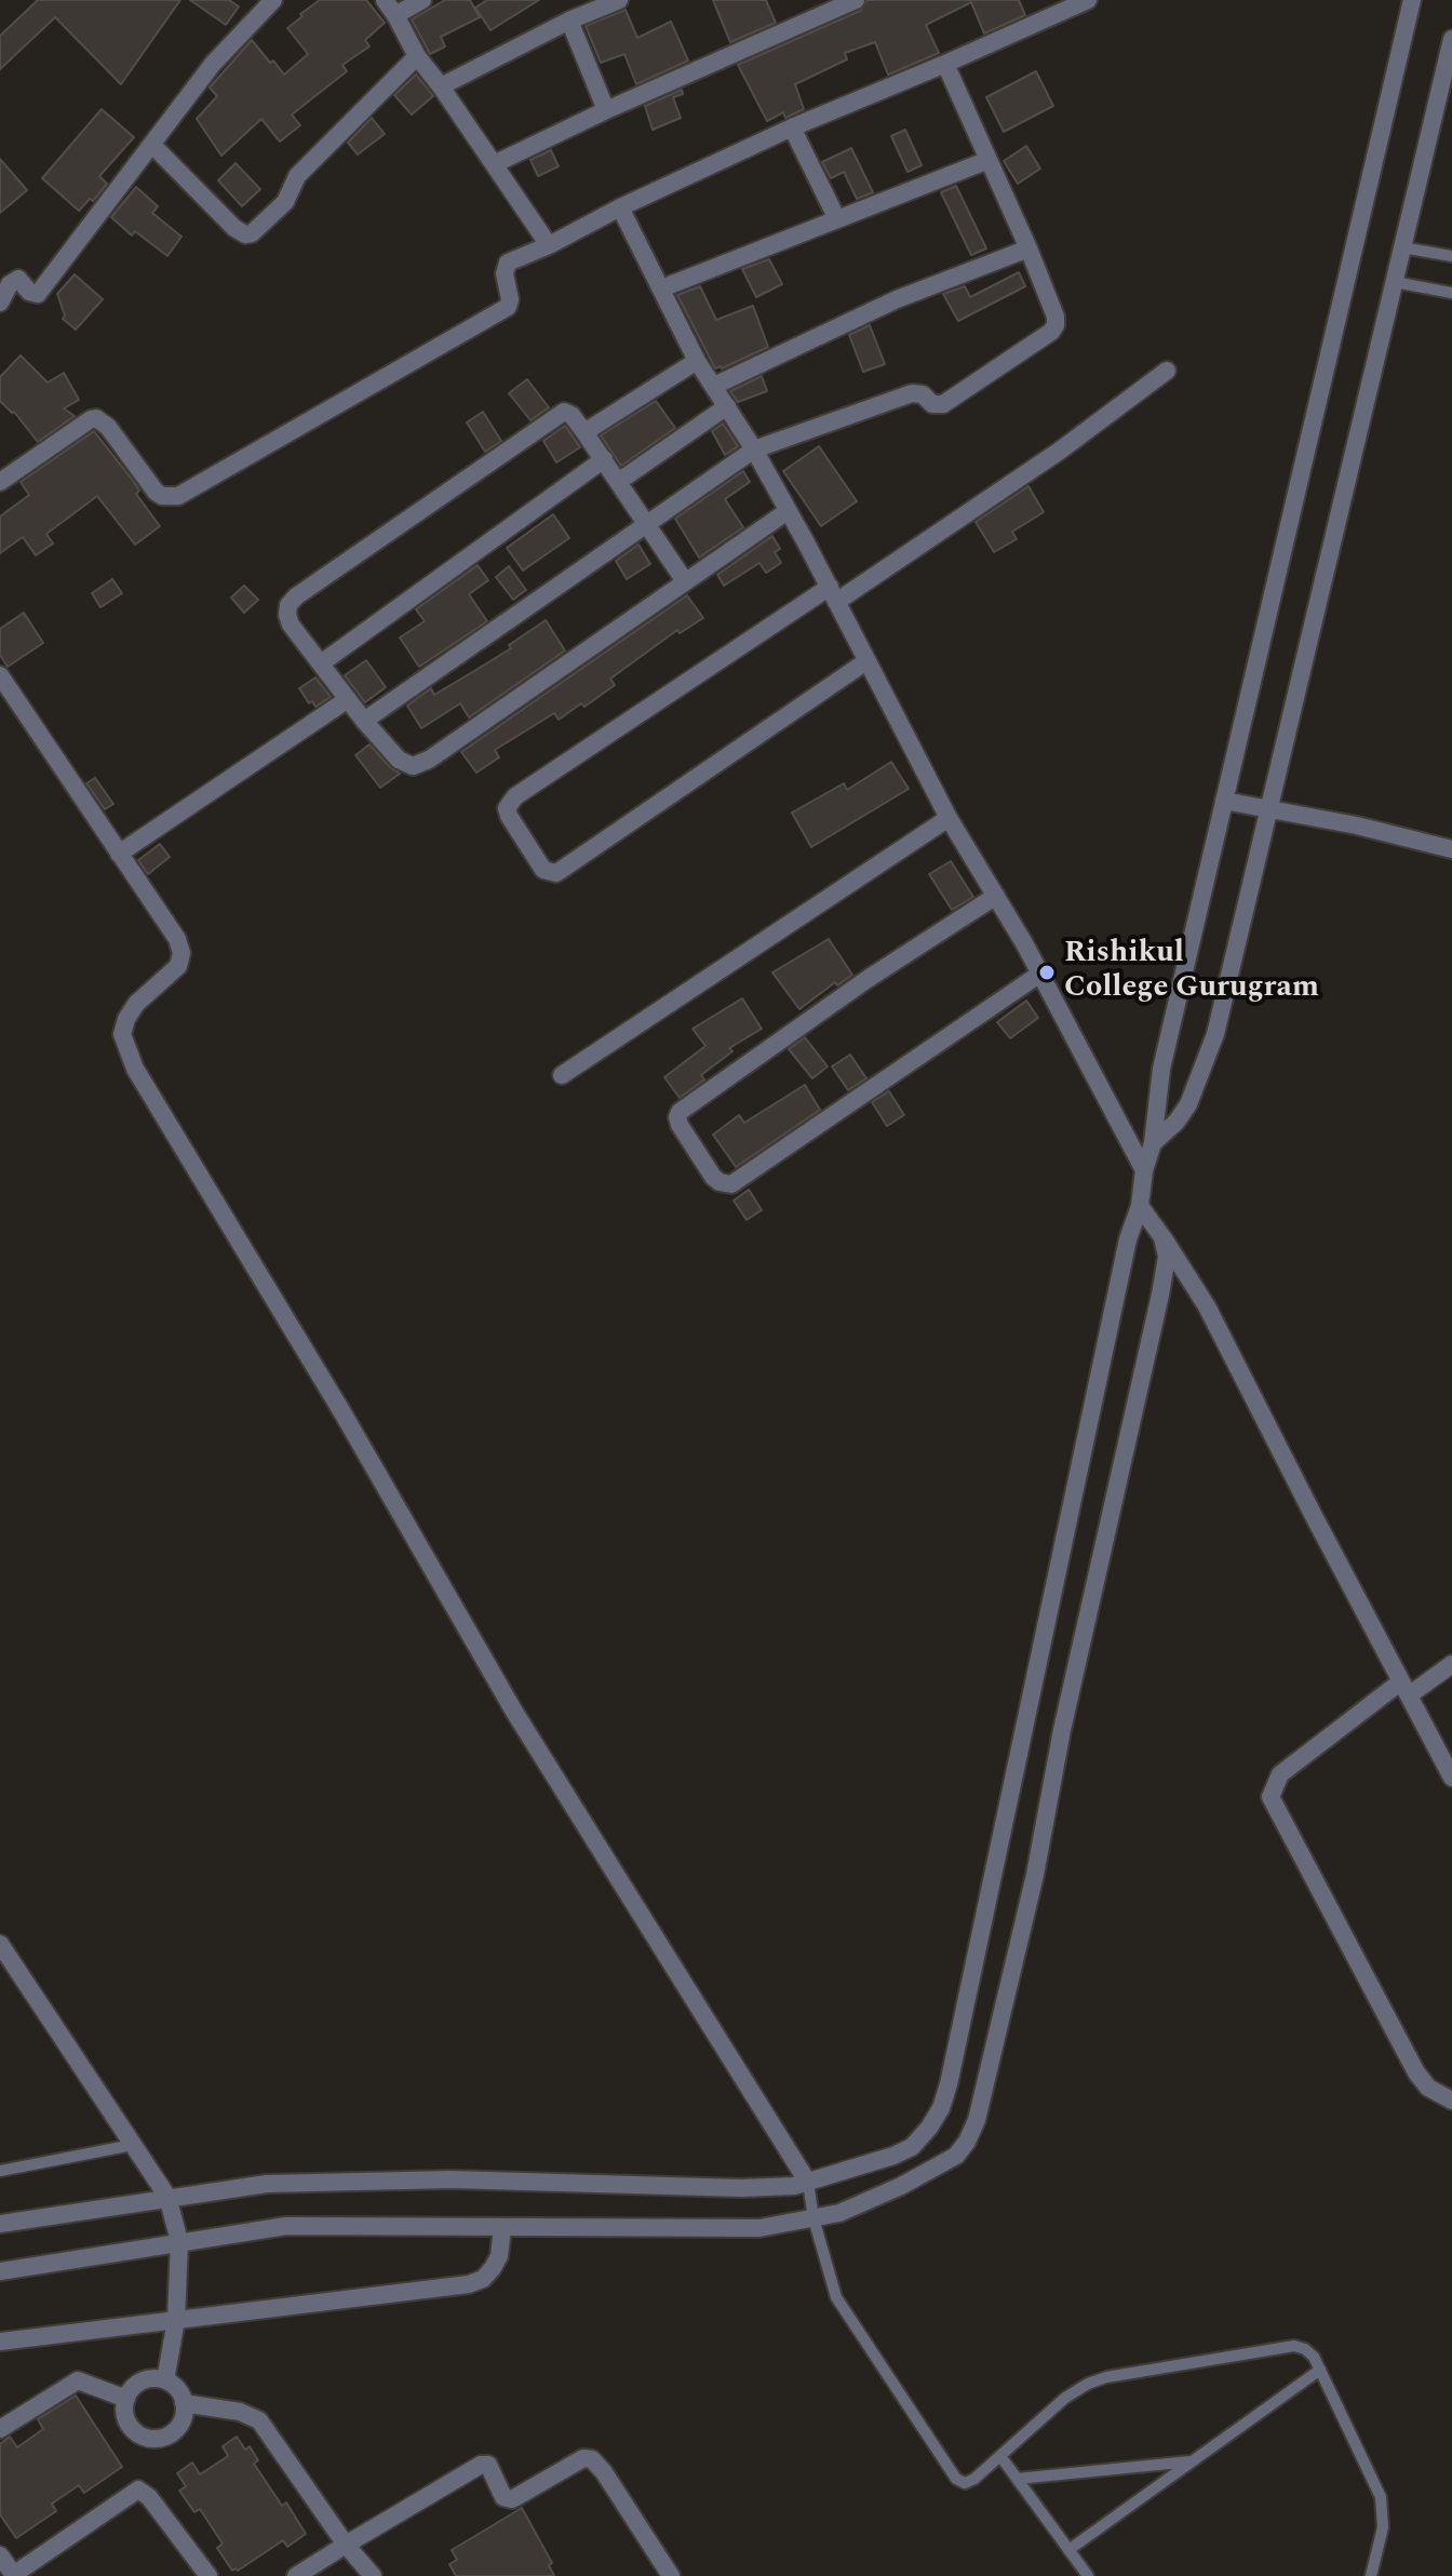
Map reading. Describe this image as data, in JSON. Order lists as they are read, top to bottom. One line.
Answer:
{"places":["Rishikul College Gurugram"]}
